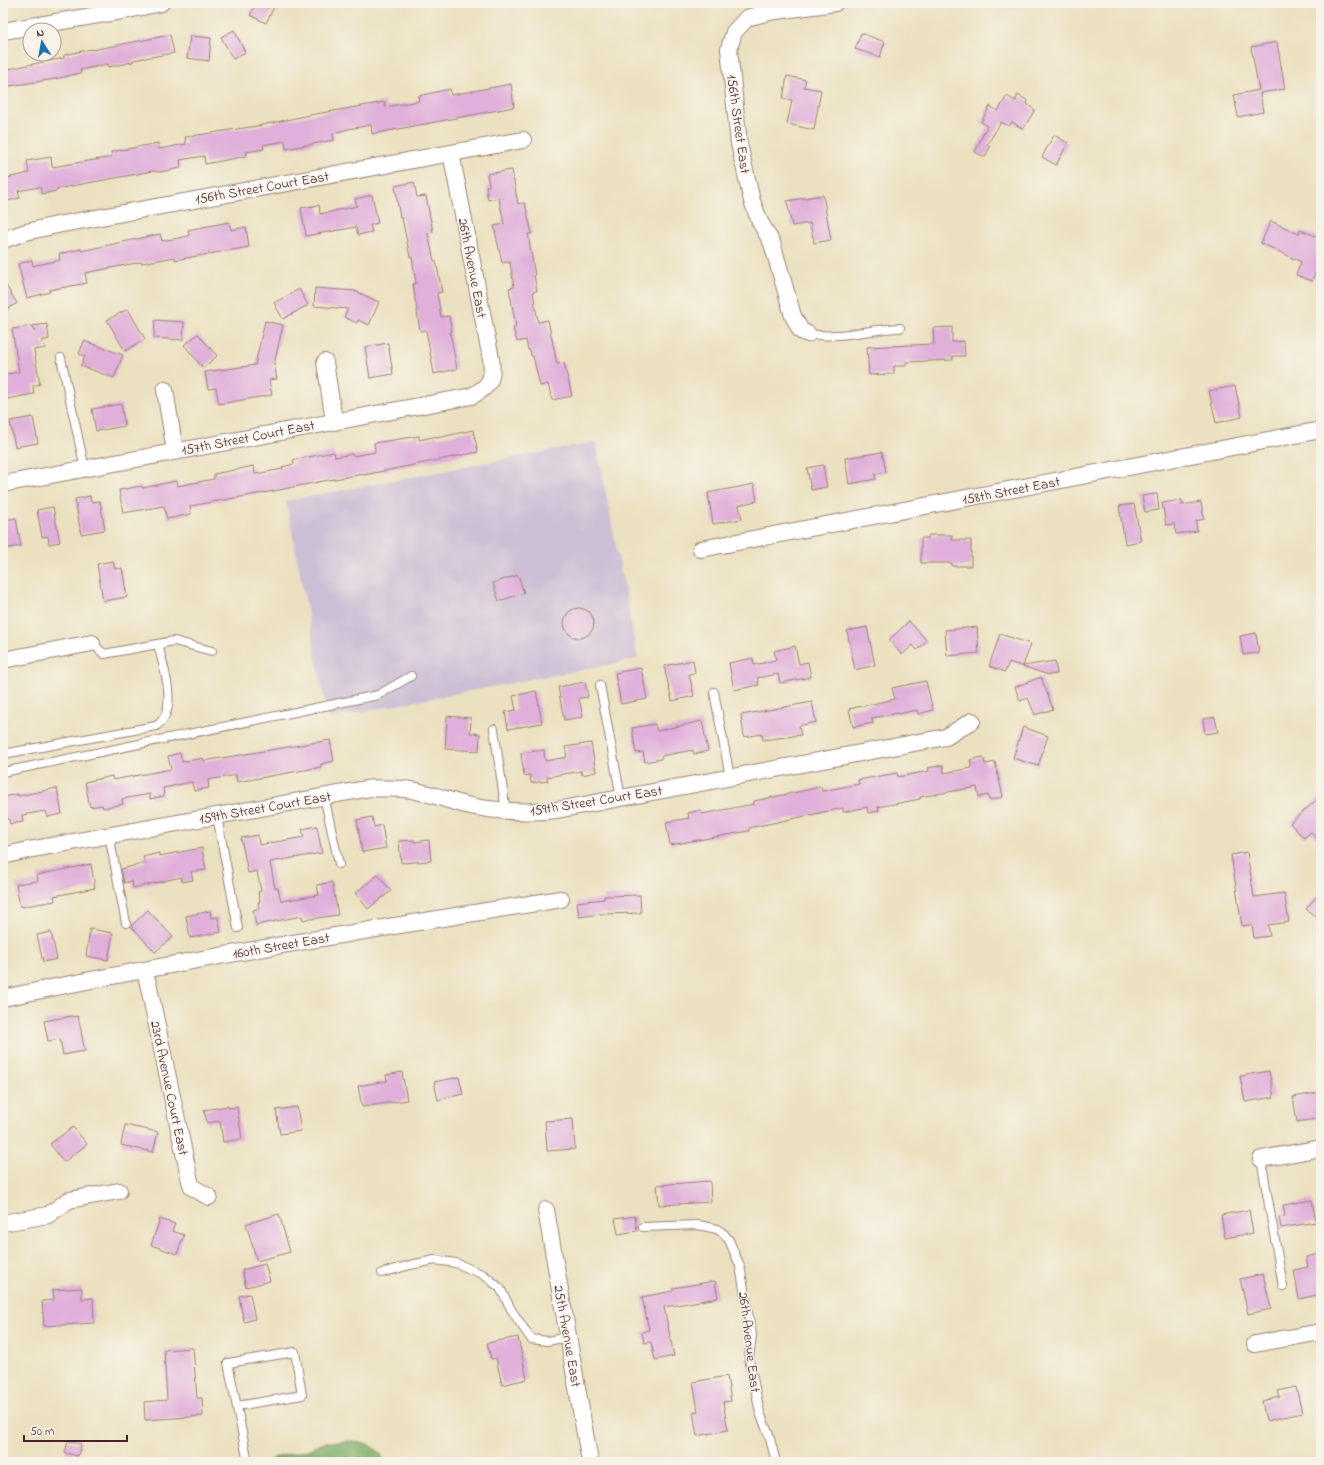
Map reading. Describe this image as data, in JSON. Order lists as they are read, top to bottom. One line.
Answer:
{"streets":{"street":["156th Street East","156th Street Court East","26th Avenue East","157th Street Court East","158th Street East","159th Street Court East","160th Street East","23rd Avenue Court East","25th Avenue East"]},"crossings":[["156th Street Court East","26th Avenue East"],["26th Avenue East","157th Street Court East"],["160th Street East","23rd Avenue Court East"]],"scale_bar":"50 m","north":"top"}
